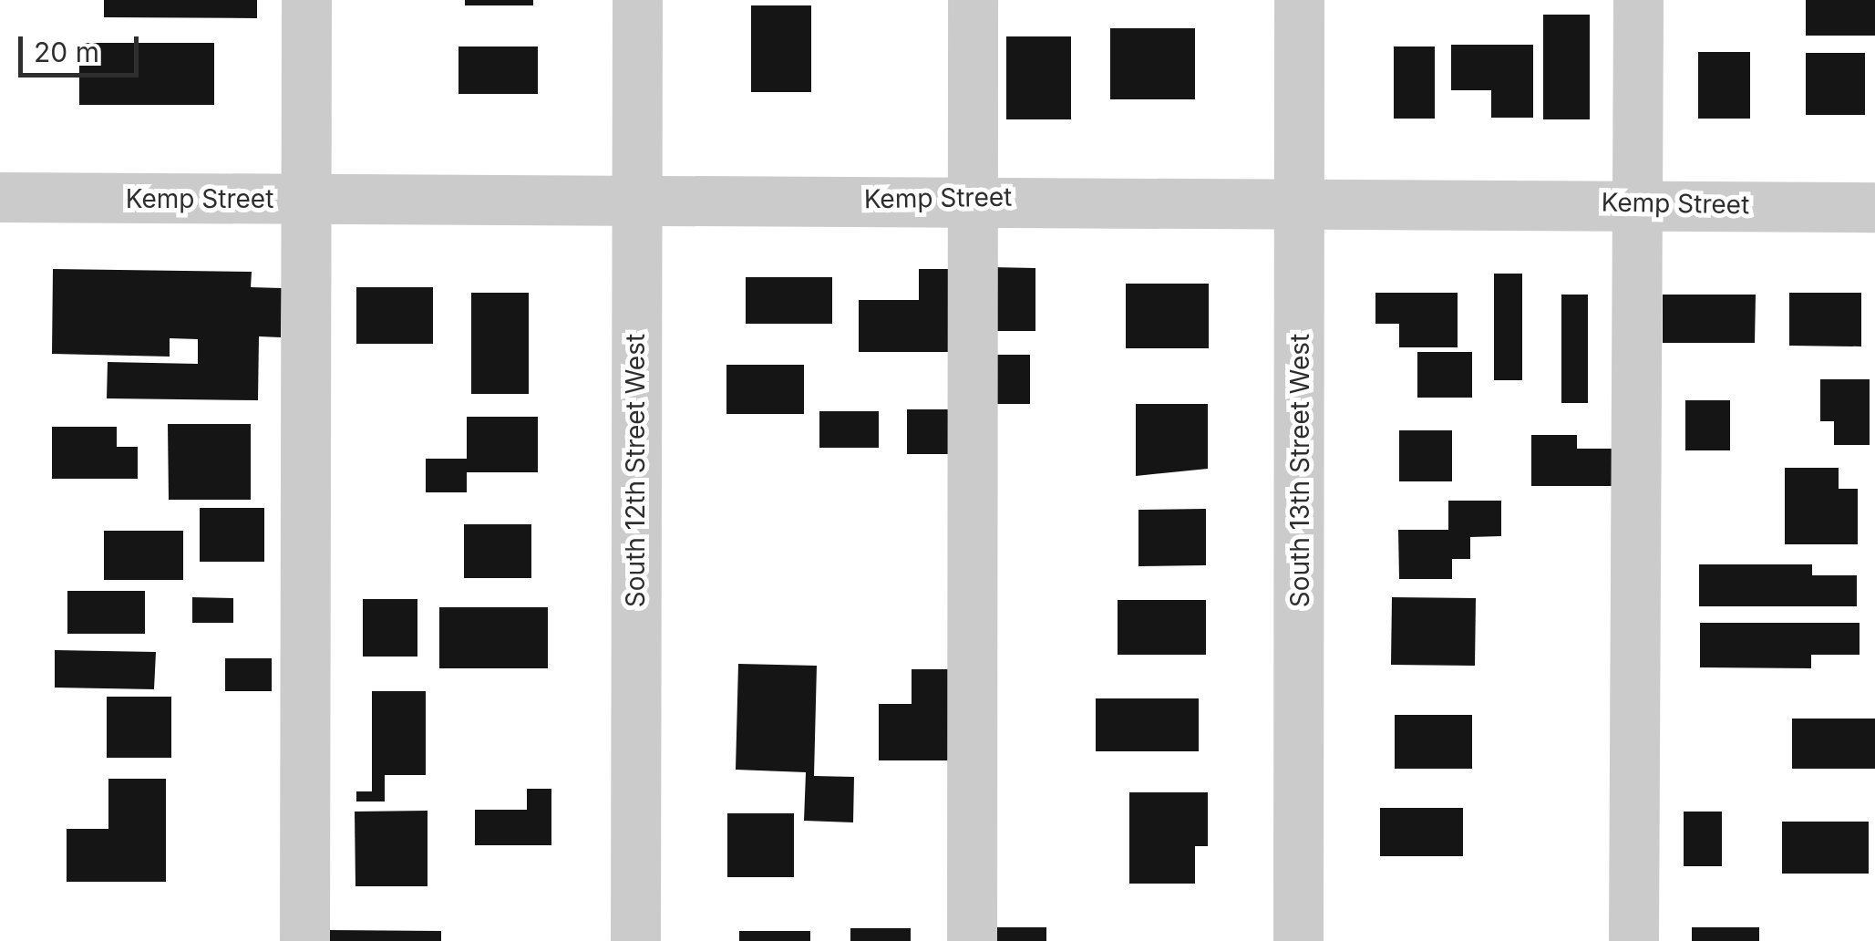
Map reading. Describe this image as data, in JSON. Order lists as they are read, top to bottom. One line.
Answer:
{"streets":{"street":["Kemp Street","South 12th Street West","South 13th Street West"]},"crossings":[["Kemp Street","South 12th Street West"],["Kemp Street","South 13th Street West"]],"scale_bar":"20 m"}
